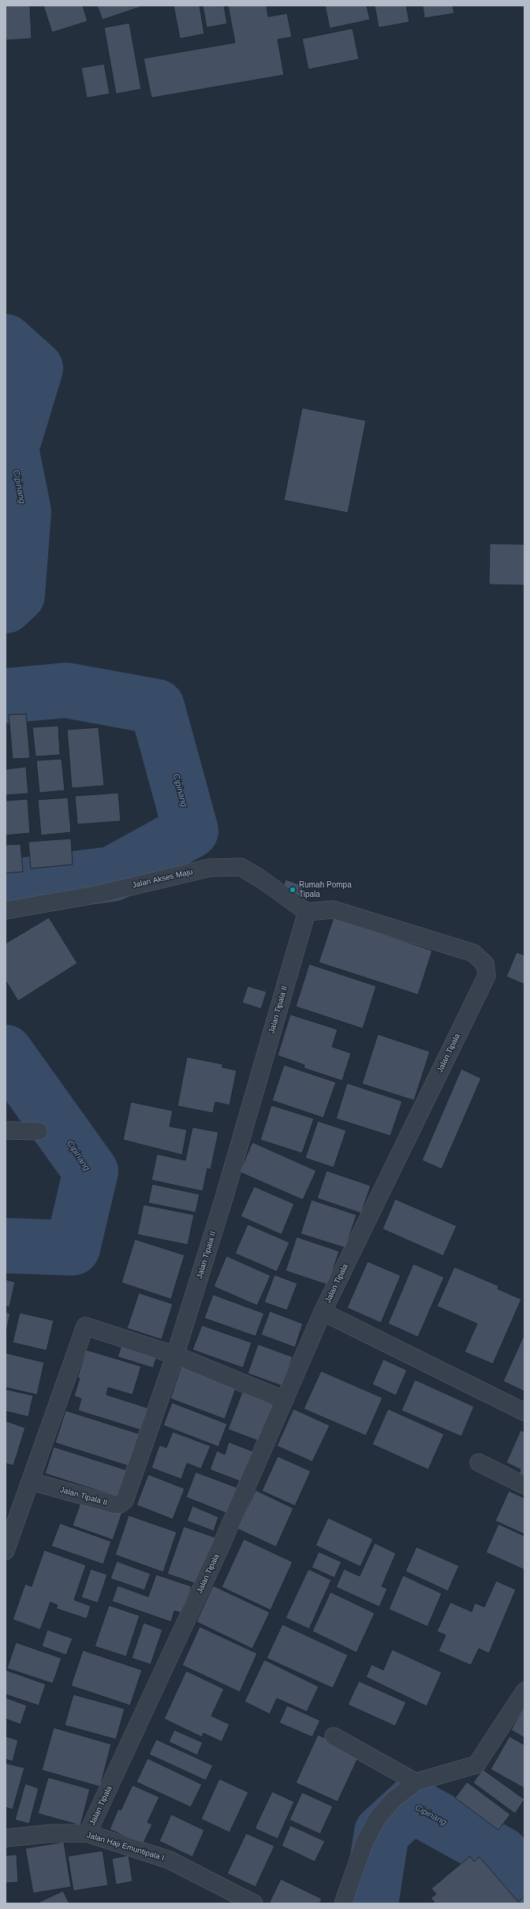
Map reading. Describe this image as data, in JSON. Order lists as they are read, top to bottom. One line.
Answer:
{"streets":{"street":["Jalan Akses Maju","Jalan Tipala II","Jalan Tipala","Jalan Haji Emuntipala I"]},"crossings":[["Jalan Akses Maju","Jalan Tipala II"],["Jalan Akses Maju","Jalan Tipala"],["Jalan Tipala II","Jalan Tipala"],["Jalan Tipala","Jalan Haji Emuntipala I"]],"water":["Cipinang"],"places":["Rumah Pompa Tipala"]}
